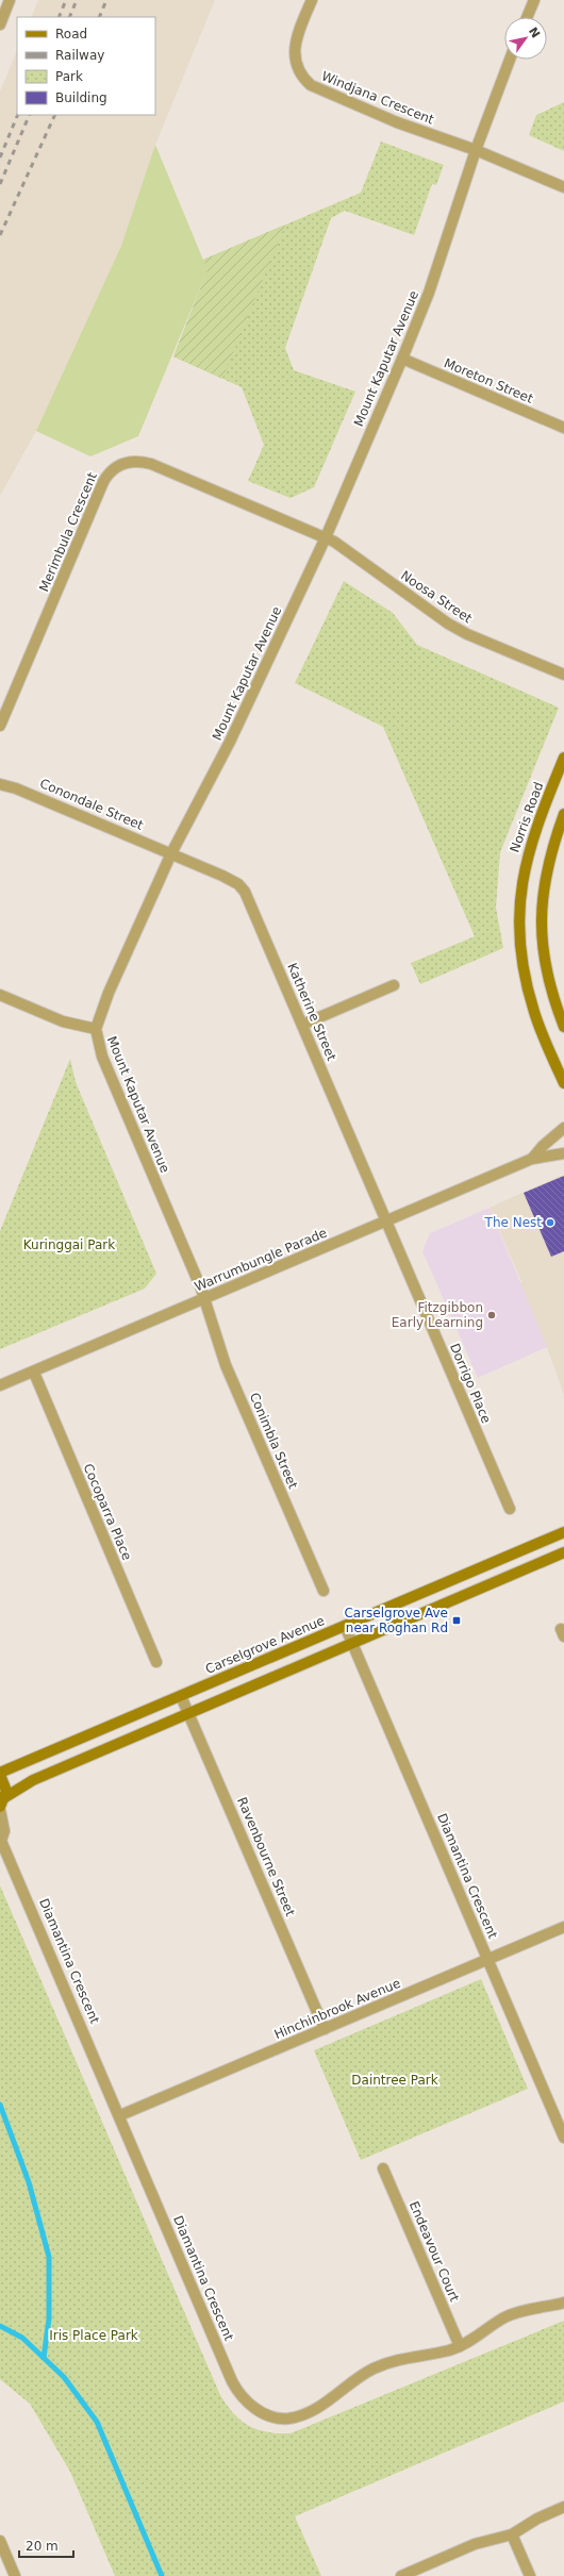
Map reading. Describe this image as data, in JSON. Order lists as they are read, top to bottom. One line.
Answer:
{"streets":{"street":["Windjana Crescent","Mount Kaputar Avenue","Moreton Street","Merimbula Crescent","Noosa Street","Conondale Street","Norris Road","Katherine Street","Warrumbungle Parade","Dorrigo Place","Conimbla Street","Cocoparra Place","Carselgrove Avenue","Ravenbourne Street","Diamantina Crescent","Hinchinbrook Avenue","Endeavour Court"]},"crossings":[["Windjana Crescent","Mount Kaputar Avenue"],["Mount Kaputar Avenue","Moreton Street"],["Mount Kaputar Avenue","Merimbula Crescent"],["Mount Kaputar Avenue","Noosa Street"],["Mount Kaputar Avenue","Conondale Street"],["Mount Kaputar Avenue","Katherine Street"],["Mount Kaputar Avenue","Warrumbungle Parade"],["Mount Kaputar Avenue","Conimbla Street"],["Merimbula Crescent","Noosa Street"],["Conondale Street","Katherine Street"],["Katherine Street","Warrumbungle Parade"],["Katherine Street","Dorrigo Place"],["Warrumbungle Parade","Dorrigo Place"],["Warrumbungle Parade","Conimbla Street"],["Warrumbungle Parade","Cocoparra Place"],["Carselgrove Avenue","Ravenbourne Street"],["Carselgrove Avenue","Diamantina Crescent"],["Ravenbourne Street","Hinchinbrook Avenue"],["Diamantina Crescent","Hinchinbrook Avenue"],["Diamantina Crescent","Endeavour Court"]],"parks":["Kuringgai Park","Daintree Park","Iris Place Park"],"places":{"other":["The Nest","Fitzgibbon Early Learning"],"transit":["Carselgrove Ave near Roghan Rd"]},"legend":["Road","Railway","Park","Building"],"scale_bar":"20 m","north":"top right"}
